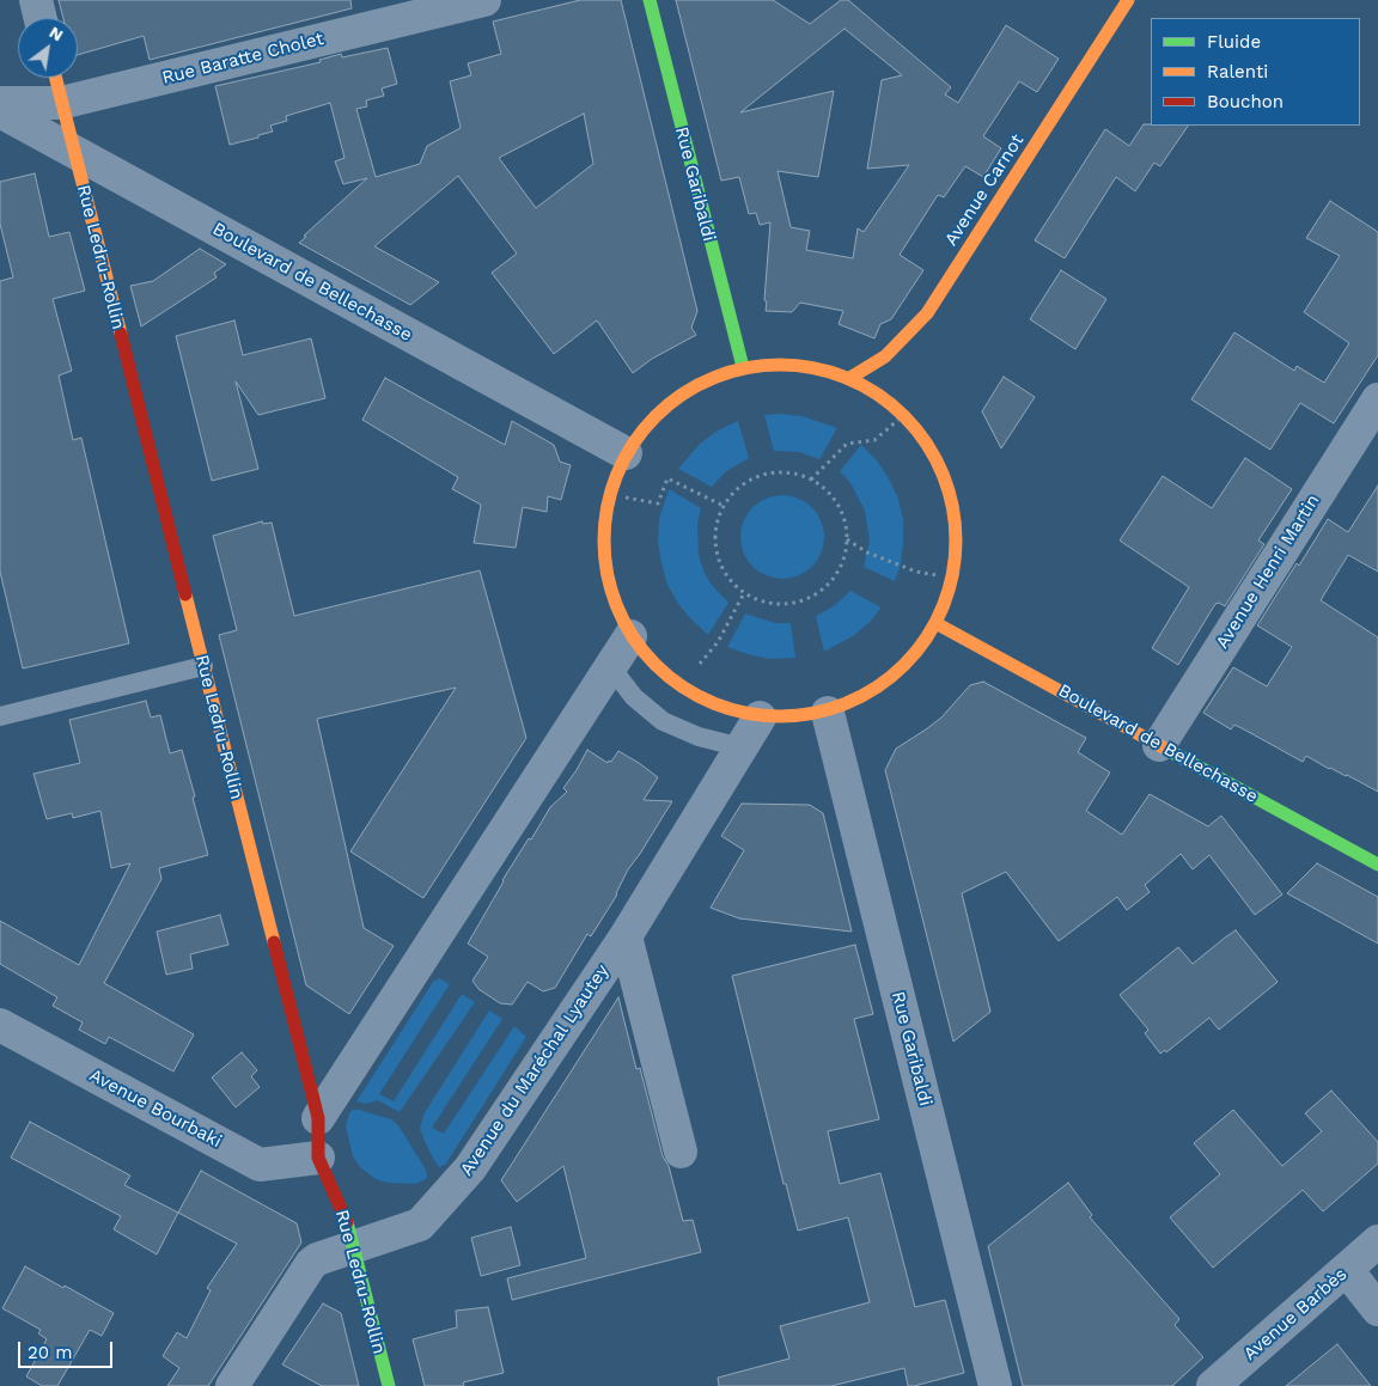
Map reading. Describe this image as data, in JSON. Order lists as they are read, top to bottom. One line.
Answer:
{"streets":{"street":["Rue Baratte Cholet","Rue Garibaldi","Avenue Carnot","Rue Ledru-Rollin","Boulevard de Bellechasse","Avenue Henri Martin","Avenue du Maréchal Lyautey","Avenue Bourbaki","Avenue Barbès"]},"crossings":[["Rue Baratte Cholet","Rue Ledru-Rollin"],["Rue Ledru-Rollin","Boulevard de Bellechasse"],["Rue Ledru-Rollin","Avenue du Maréchal Lyautey"],["Rue Ledru-Rollin","Avenue Bourbaki"],["Boulevard de Bellechasse","Avenue Henri Martin"]],"legend":["Fluide","Ralenti","Bouchon"],"scale_bar":"20 m","north":"top right"}
